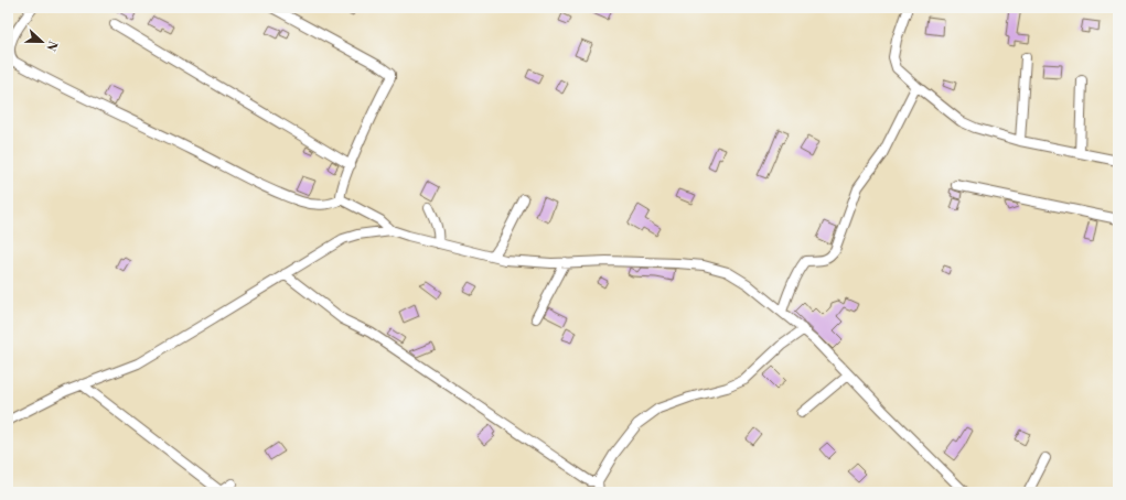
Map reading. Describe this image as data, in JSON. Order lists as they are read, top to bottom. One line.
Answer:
{"north":"right"}
